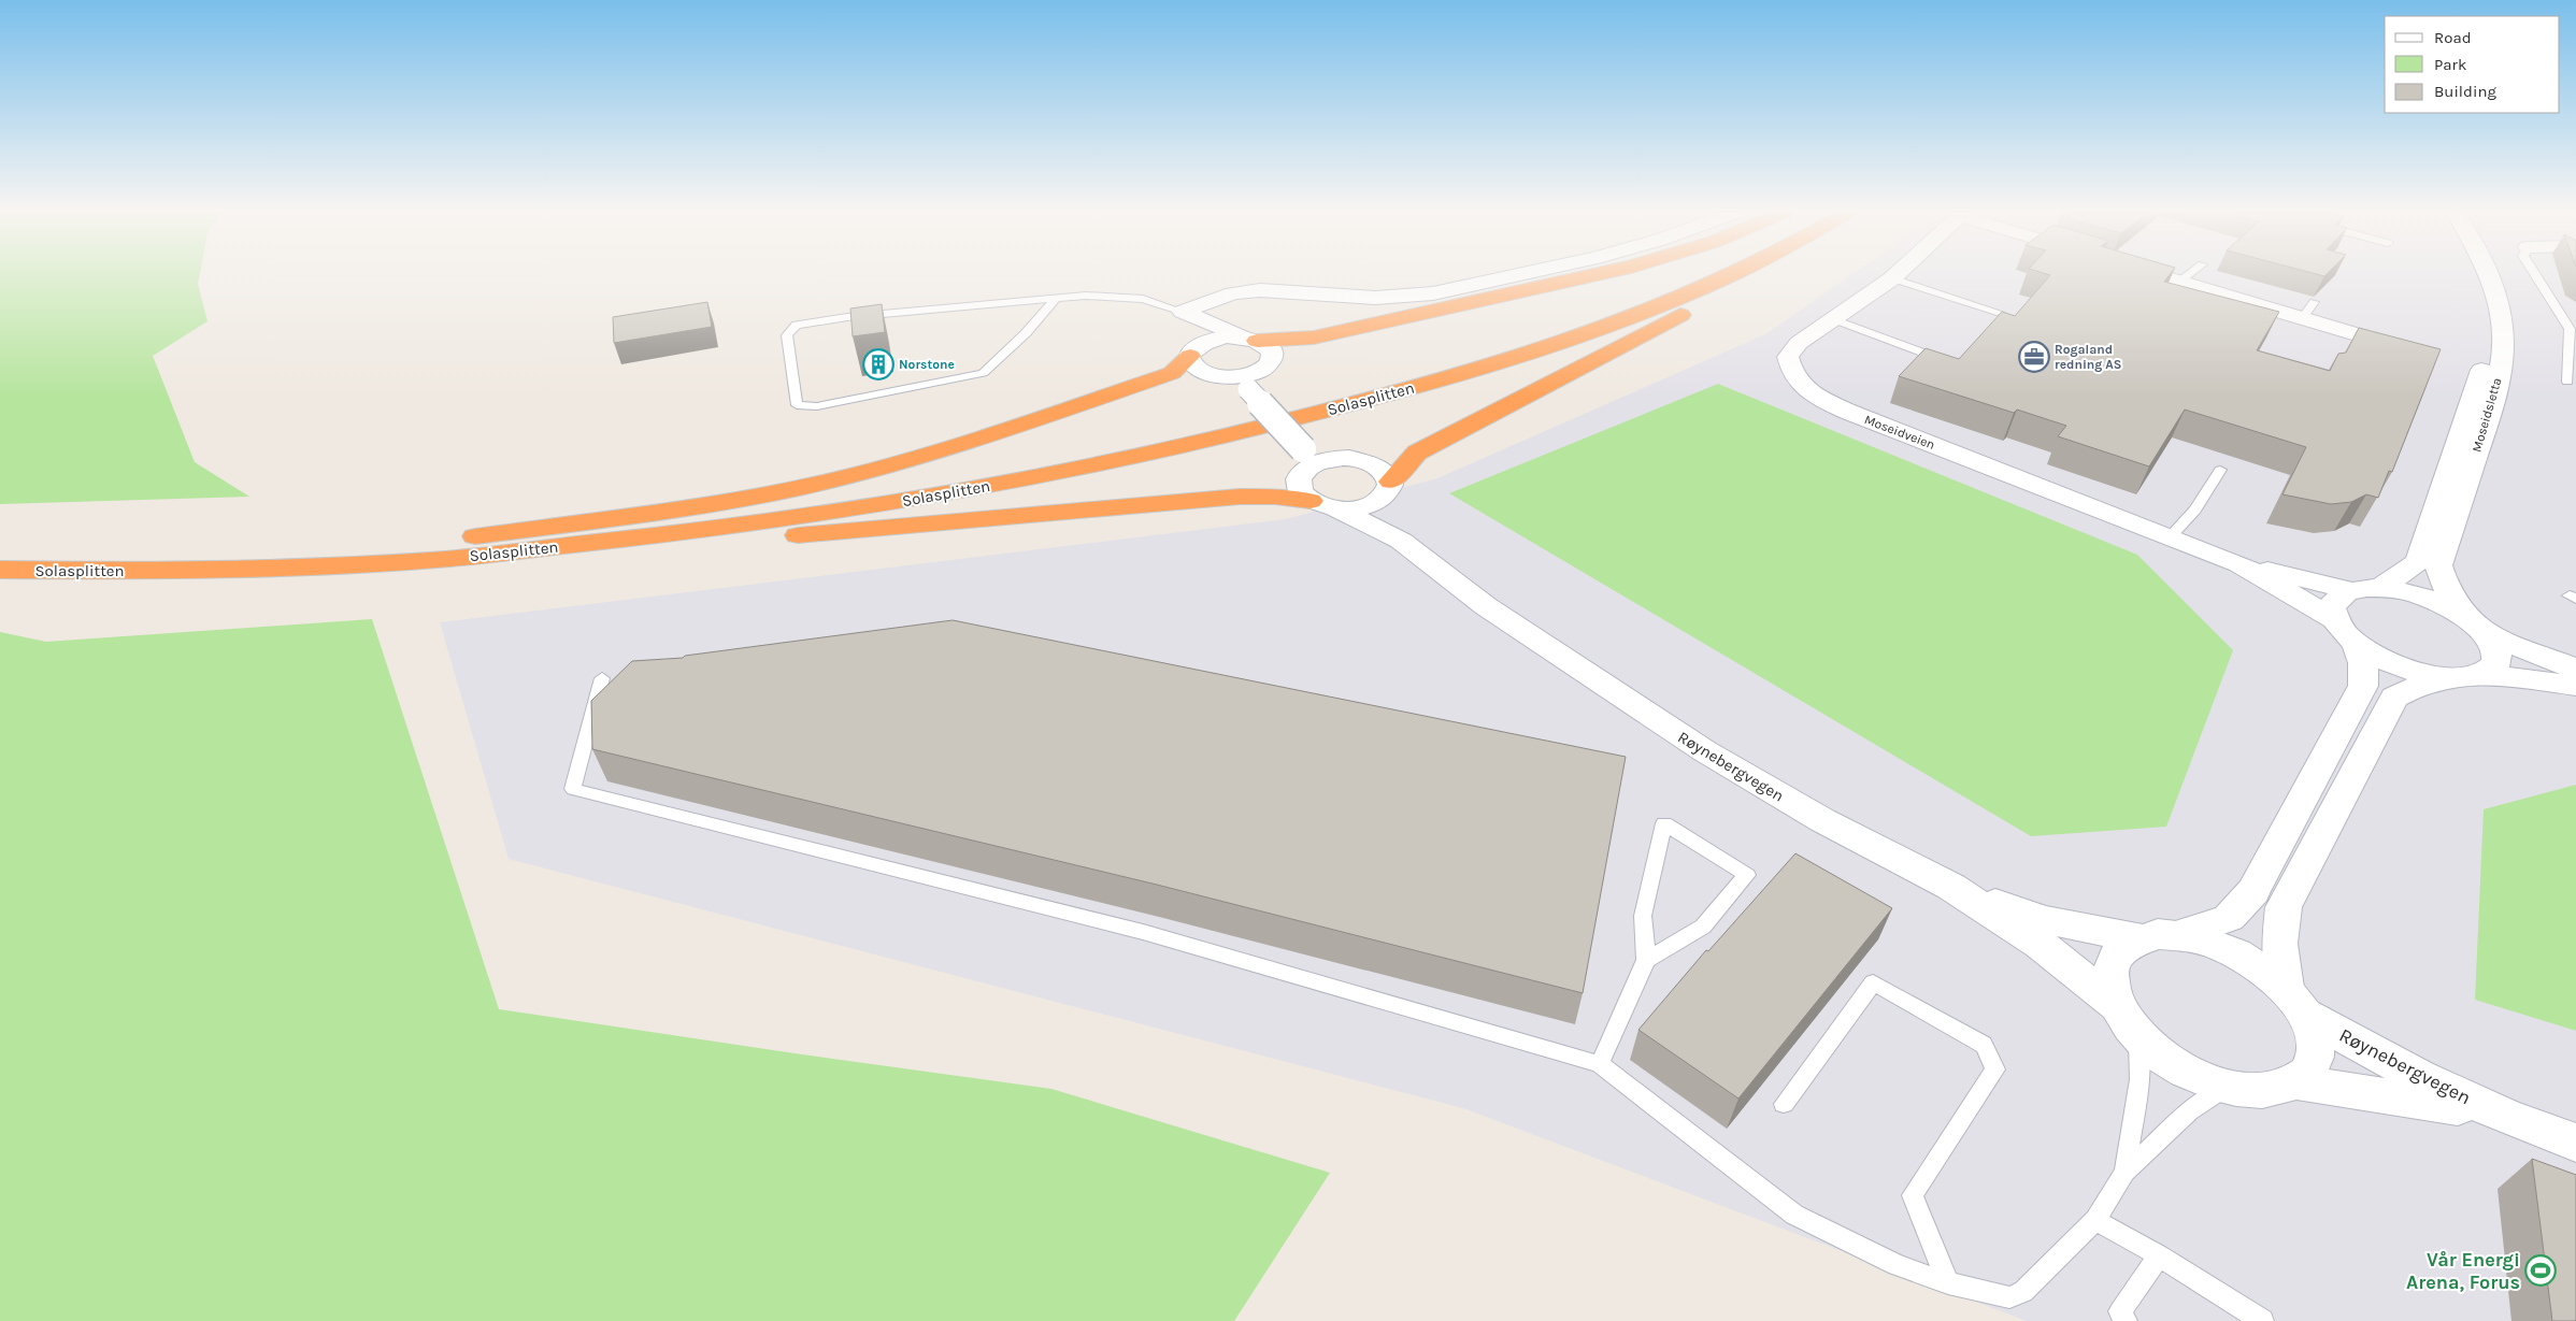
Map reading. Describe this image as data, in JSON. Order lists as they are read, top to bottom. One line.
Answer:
{"streets":{"highway":["Solasplitten"],"street":["Moseidsletta","Moseidveien","Røynebergvegen"]},"places":{"office":["Rogaland redning AS"],"building":["Norstone"],"sports":["Vår Energi Arena, Forus"]},"legend":["Road","Park","Building"]}
